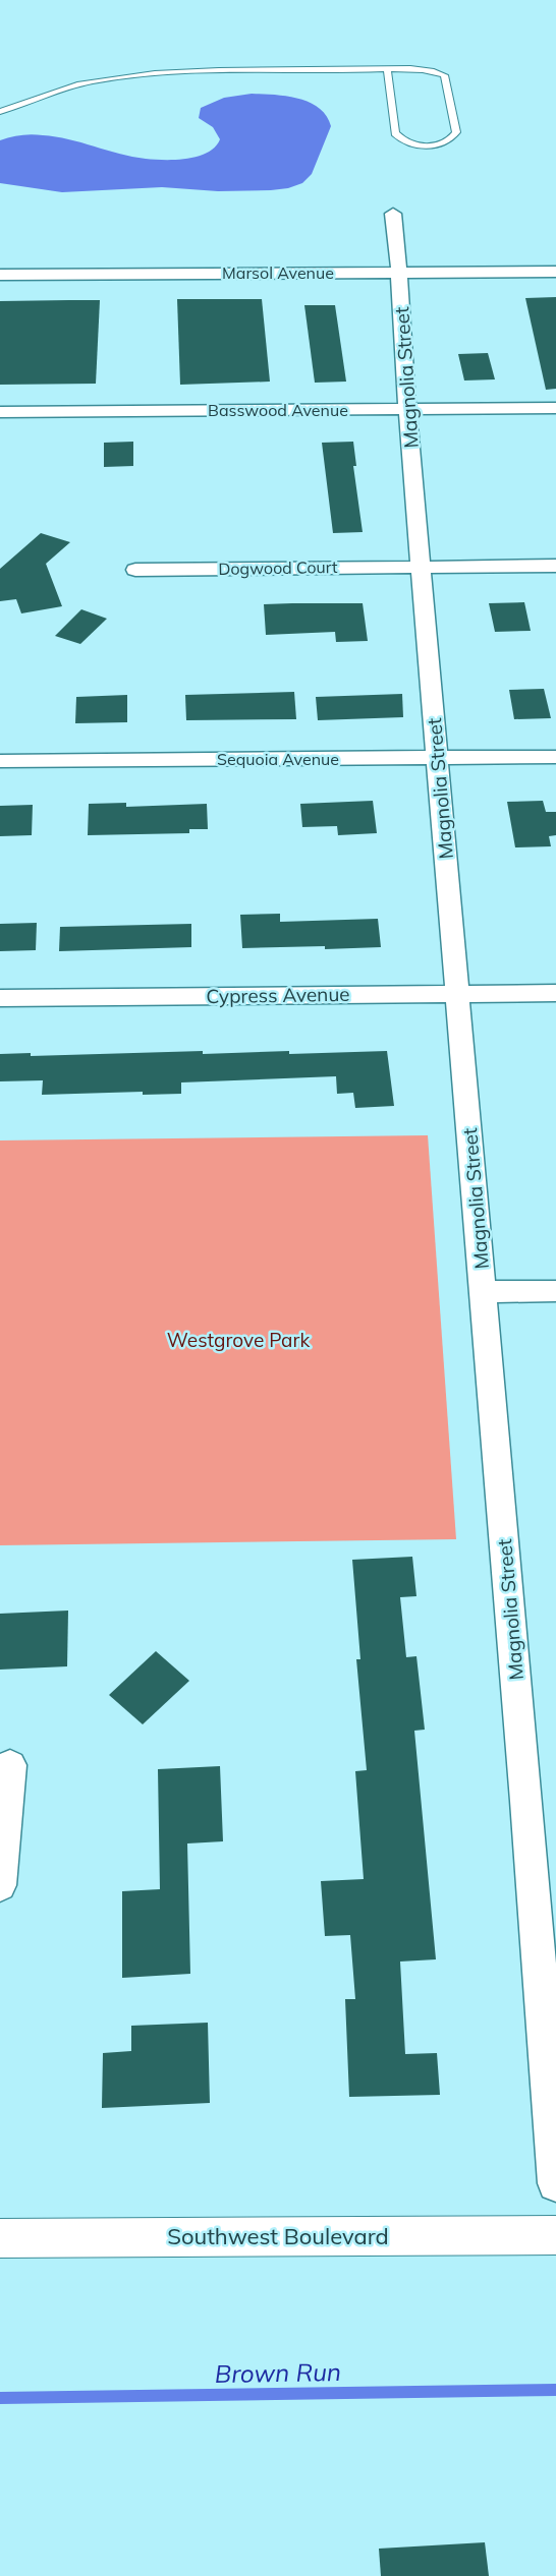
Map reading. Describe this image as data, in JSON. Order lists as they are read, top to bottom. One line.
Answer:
{"streets":{"street":["Marsol Avenue","Magnolia Street","Basswood Avenue","Dogwood Court","Sequoia Avenue","Cypress Avenue","Southwest Boulevard"]},"crossings":[["Marsol Avenue","Magnolia Street"],["Magnolia Street","Basswood Avenue"],["Magnolia Street","Dogwood Court"],["Magnolia Street","Sequoia Avenue"],["Magnolia Street","Cypress Avenue"]],"water":["Brown Run"],"parks":["Westgrove Park"]}
